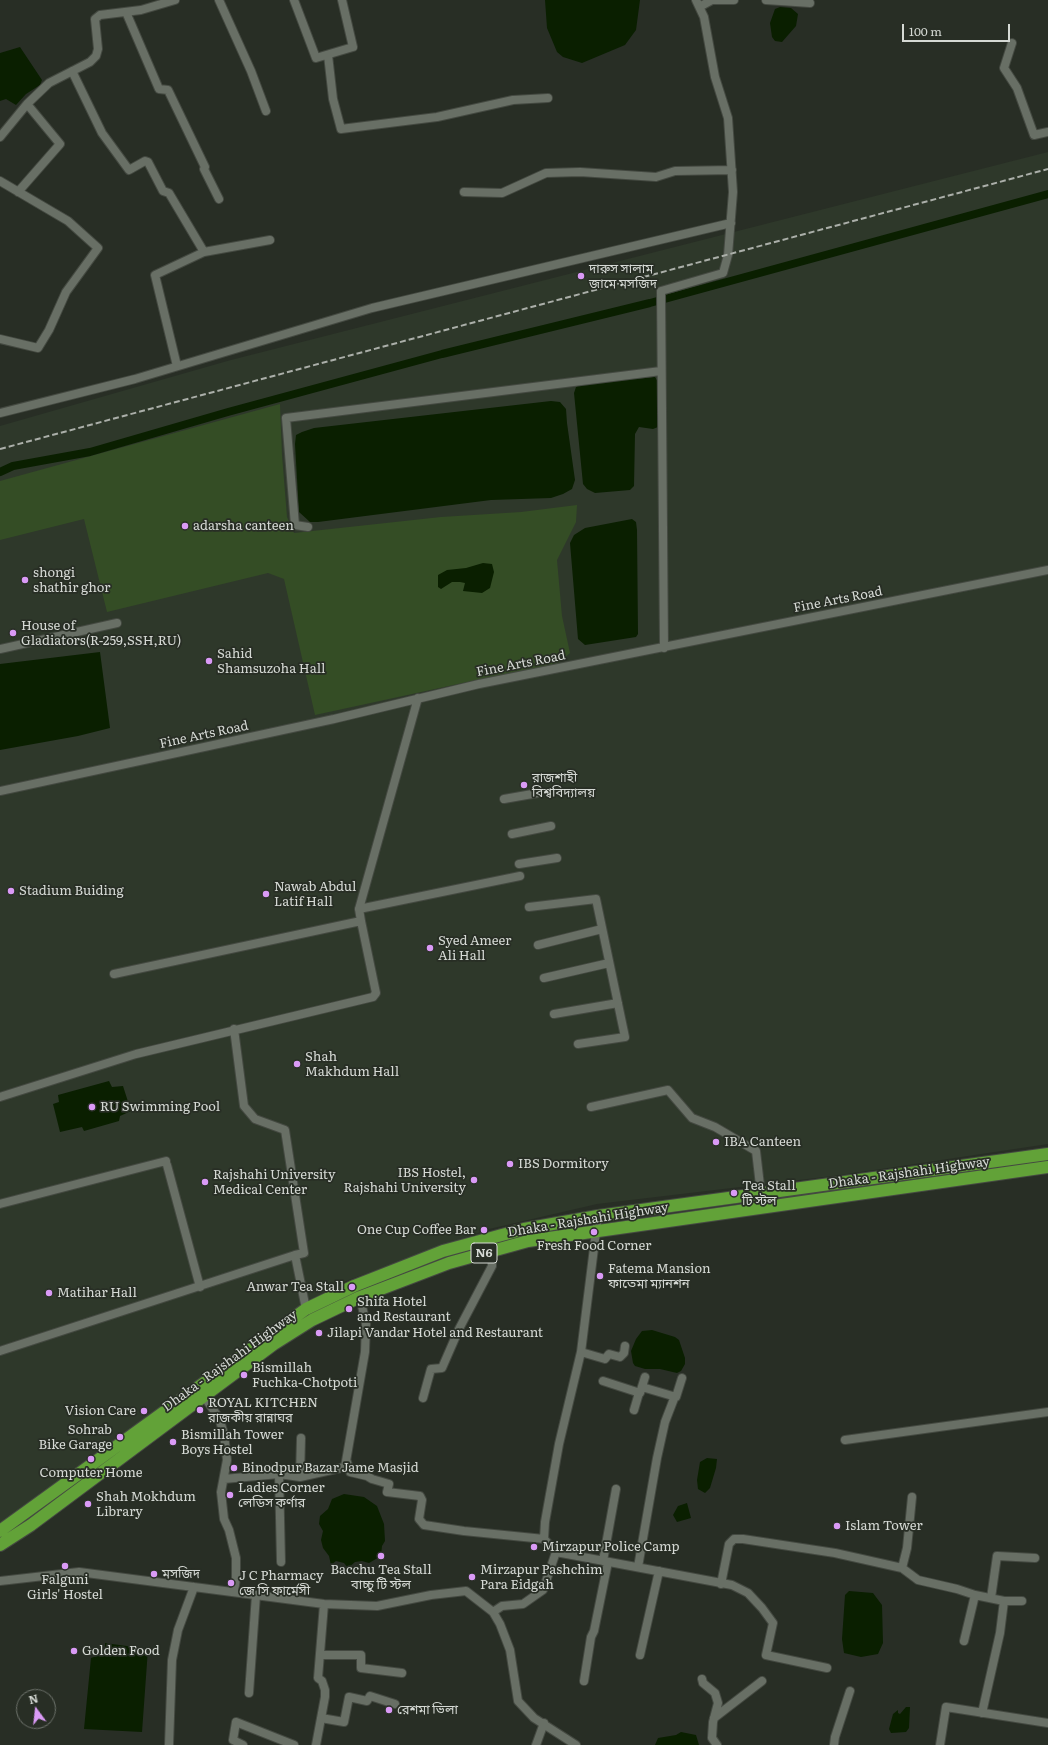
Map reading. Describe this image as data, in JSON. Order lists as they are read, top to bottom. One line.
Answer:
{"streets":{"highway":["Dhaka - Rajshahi Highway","N6"],"street":["Fine Arts Road"]},"places":["দারুস সালাম জামে মসজিদ","adarsha canteen","shongi shathir ghor","House of Gladiators(R-259,SSH,RU)","Sahid Shamsuzoha Hall","রাজশাহী বিশ্ববিদ্যালয়","Stadium Buiding","Nawab Abdul Latif Hall","Syed Ameer Ali Hall","Shah Makhdum Hall","RU Swimming Pool","IBA Canteen","IBS Dormitory","IBS Hostel, Rajshahi University","Rajshahi University Medical Center","Tea Stall টি স্টল","One Cup Coffee Bar","Fresh Food Corner","Fatema Mansion ফাতেমা ম্যানশন","Anwar Tea Stall","Matihar Hall","Shifa Hotel and Restaurant","Jilapi Vandar Hotel and Restaurant","Bismillah Fuchka-Chotpoti","ROYAL KITCHEN রাজকীয় রান্নাঘর","Vision Care","Sohrab Bike Garage","Bismillah Tower Boys Hostel","Computer Home","Binodpur Bazar Jame Masjid","Ladies Corner লেডিস কর্ণার","Shah Mokhdum Library","Islam Tower","Mirzapur Police Camp","Bacchu Tea Stall বাচ্চু টি স্টল","Falguni Girls' Hostel","মসজিদ","Mirzapur Pashchim Para Eidgah","J C Pharmacy জে সি ফার্মেসী","Golden Food","রেশমা ভিলা"],"scale_bar":"100 m","north":"top"}
